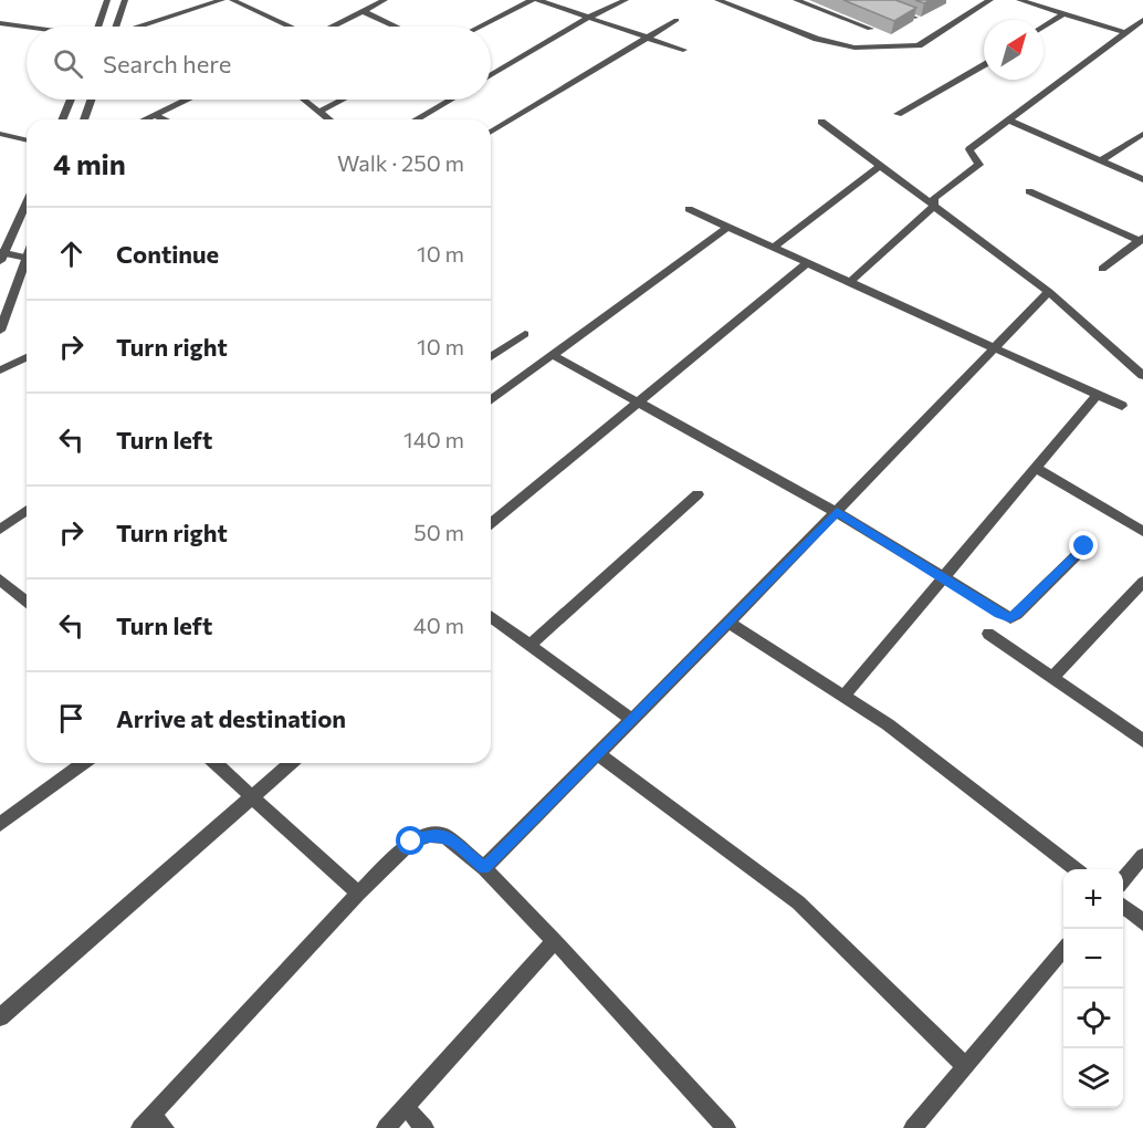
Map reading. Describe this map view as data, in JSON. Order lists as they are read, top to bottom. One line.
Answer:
{"north":"top right","page":{"search":"Search here","heading":["4 min","Walk · 250 m"],"list":[["Continue","10 m"],["Turn right","10 m"],["Turn left","140 m"],["Turn right","50 m"],["Turn left","40 m"],"Arrive at destination"],"map_buttons":["+","−"]}}
